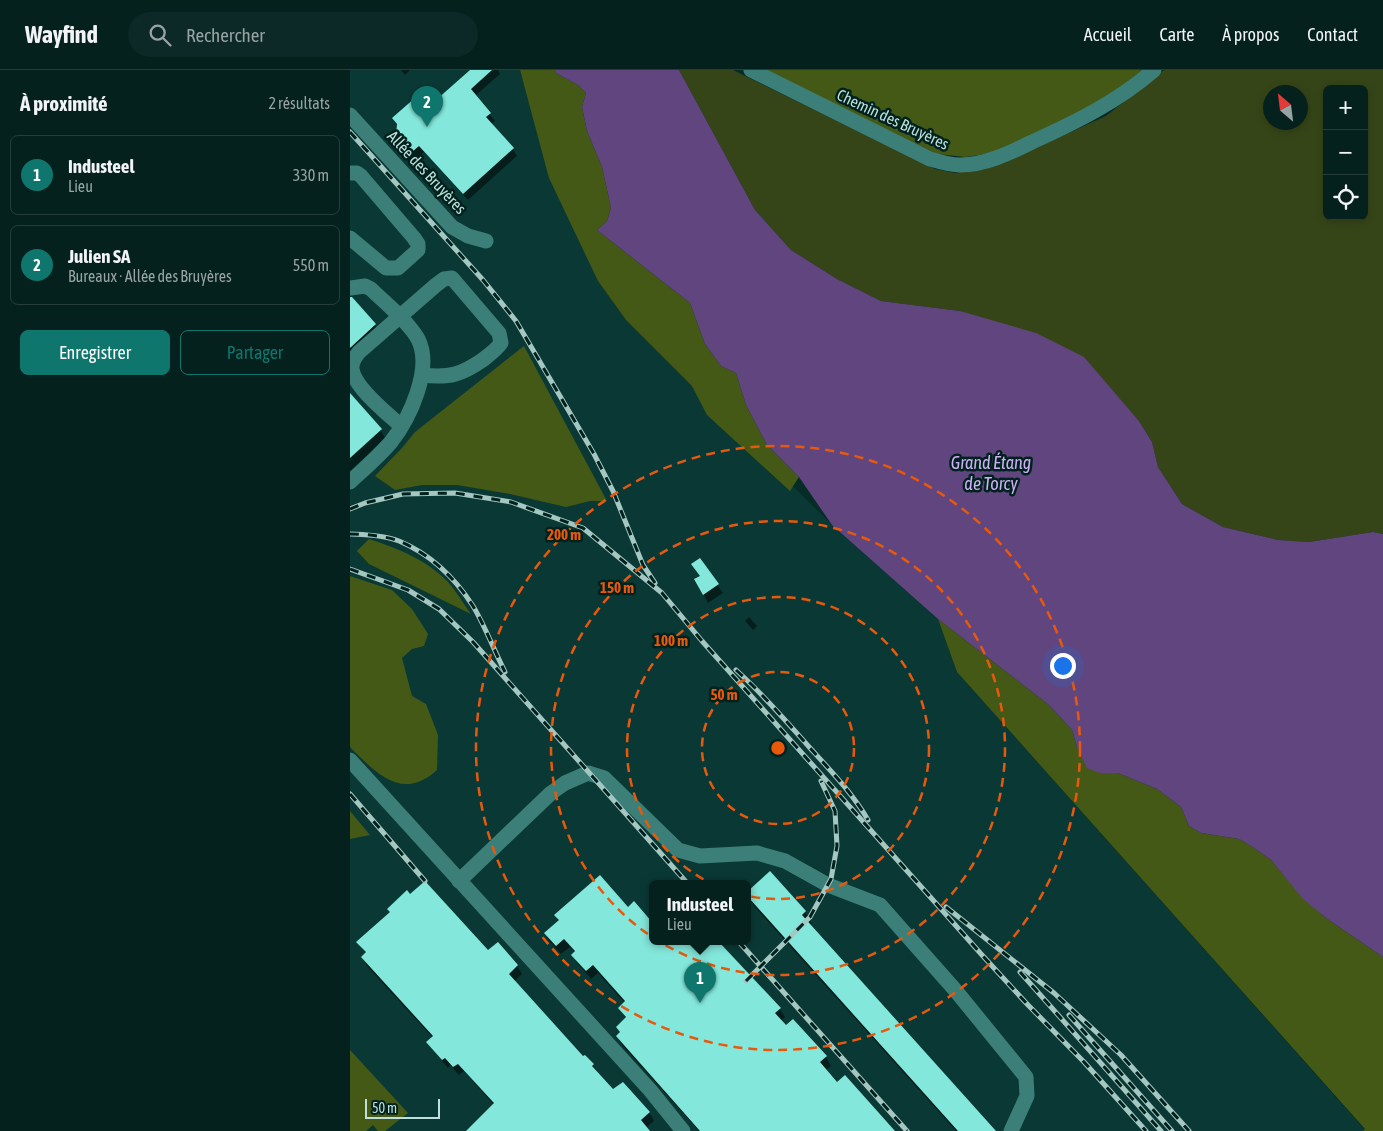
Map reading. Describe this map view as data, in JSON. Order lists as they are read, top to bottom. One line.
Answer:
{"streets":{"street":["Chemin des Bruyères","Allée des Bruyères"]},"water":["Grand Étang de Torcy"],"scale_bar":"50 m","north":"top left","page":{"header":"Wayfind","search":"Rechercher","nav":["Accueil","Carte","À propos","Contact"],"heading":["À proximité","2 résultats"],"map_buttons":["+","−"],"pins":["2","1"],"list":[{"mark":"1","name":"Industeel","note":"Lieu","value":"330 m"},{"mark":"2","name":"Julien SA","note":"Bureaux · Allée des Bruyères","value":"550 m"}],"buttons":["Enregistrer","Partager"],"popup":["Industeel","Lieu"],"scale":"50 m"},"rings":["200 m","150 m","100 m","50 m"]}
